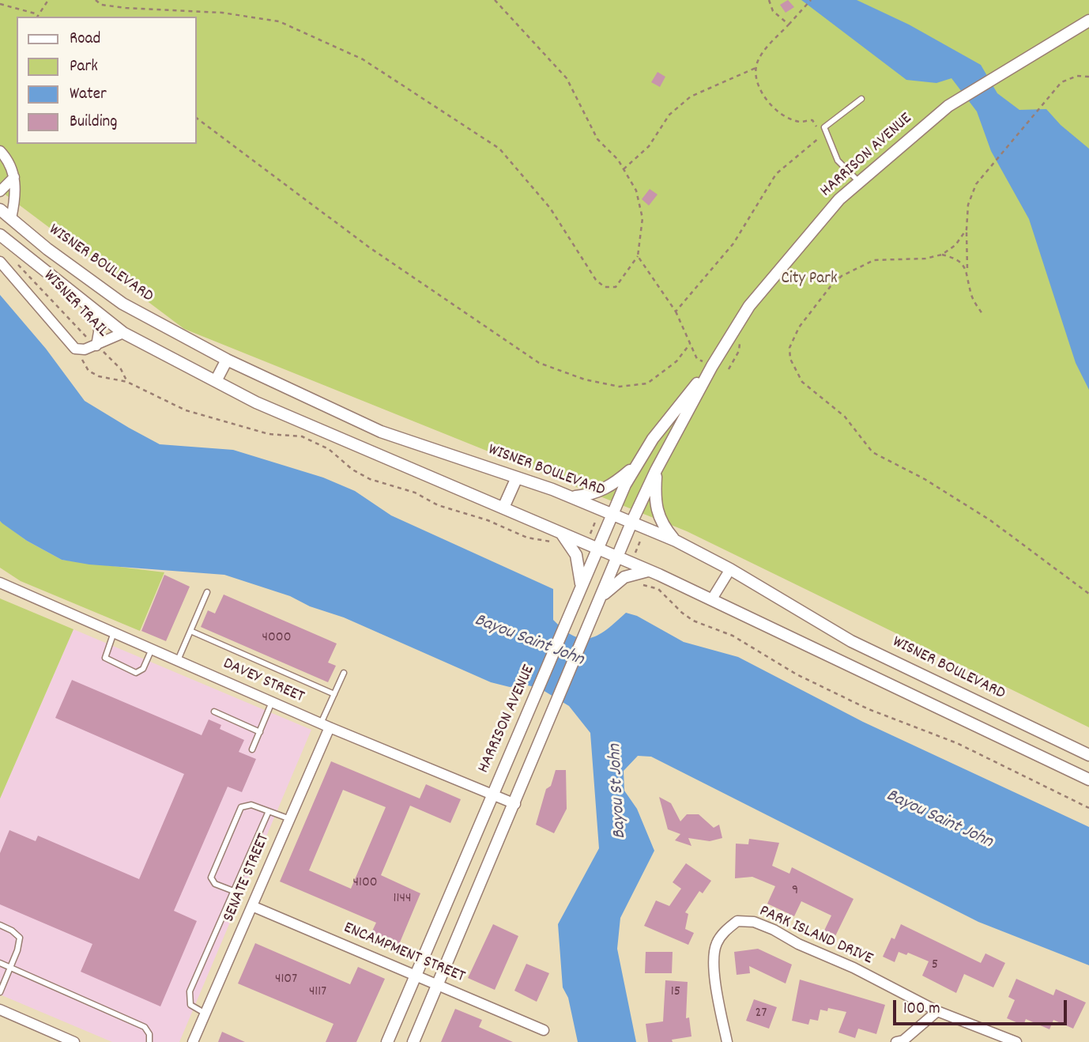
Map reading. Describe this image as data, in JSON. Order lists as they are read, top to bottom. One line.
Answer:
{"streets":{"street":["HARRISON AVENUE","WISNER BOULEVARD","DAVEY STREET","SENATE STREET","PARK ISLAND DRIVE","ENCAMPMENT STREET"],"path":["WISNER TRAIL"]},"crossings":[["HARRISON AVENUE","WISNER BOULEVARD"],["HARRISON AVENUE","DAVEY STREET"],["HARRISON AVENUE","ENCAMPMENT STREET"],["DAVEY STREET","SENATE STREET"],["SENATE STREET","ENCAMPMENT STREET"]],"water":["Bayou Saint John","Bayou St John"],"parks":["City Park"],"house_numbers":["4000","4100","9","1144","5","4107","4117","15","27"],"legend":["Road","Park","Water","Building"],"scale_bar":"100 m"}
